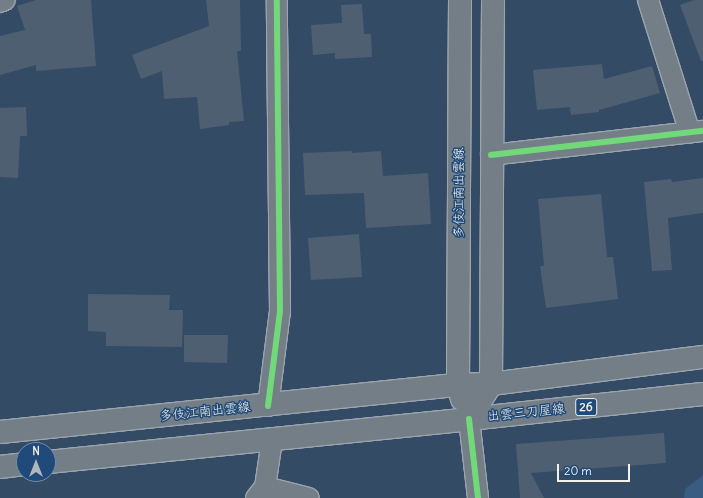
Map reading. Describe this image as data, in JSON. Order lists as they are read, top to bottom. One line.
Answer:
{"streets":{"main road":["多伎江南出雲線","26","出雲三刀屋線"]},"crossings":[["多伎江南出雲線","出雲三刀屋線"]],"scale_bar":"20 m","north":"top"}
